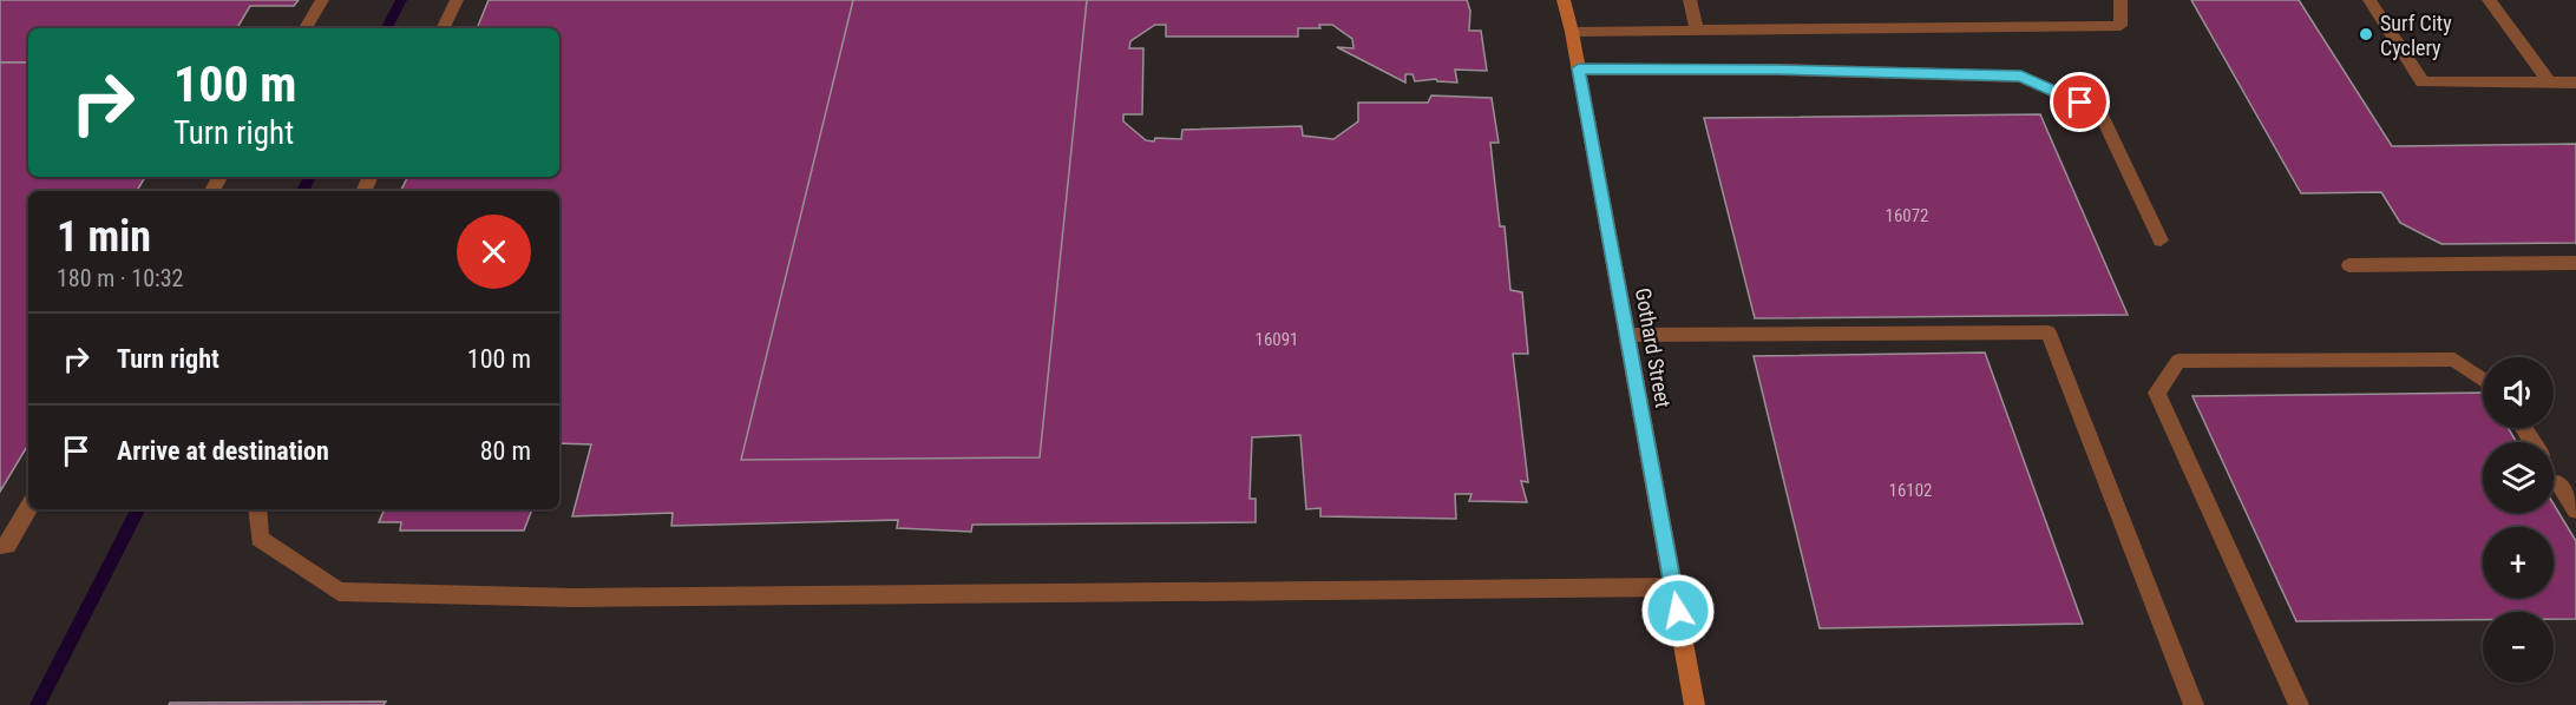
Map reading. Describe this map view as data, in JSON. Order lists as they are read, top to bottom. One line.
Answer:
{"streets":{"street":["Gothard Street"]},"places":["Surf City Cyclery"],"house_numbers":["16072","16091","16102"],"page":{"turn":["100 m","Turn right"],"heading":["1 min","180 m · 10:32"],"list":[{"name":"Turn right","value":"100 m"},{"name":"Arrive at destination","value":"80 m"}],"map_buttons":["+","−"]}}
